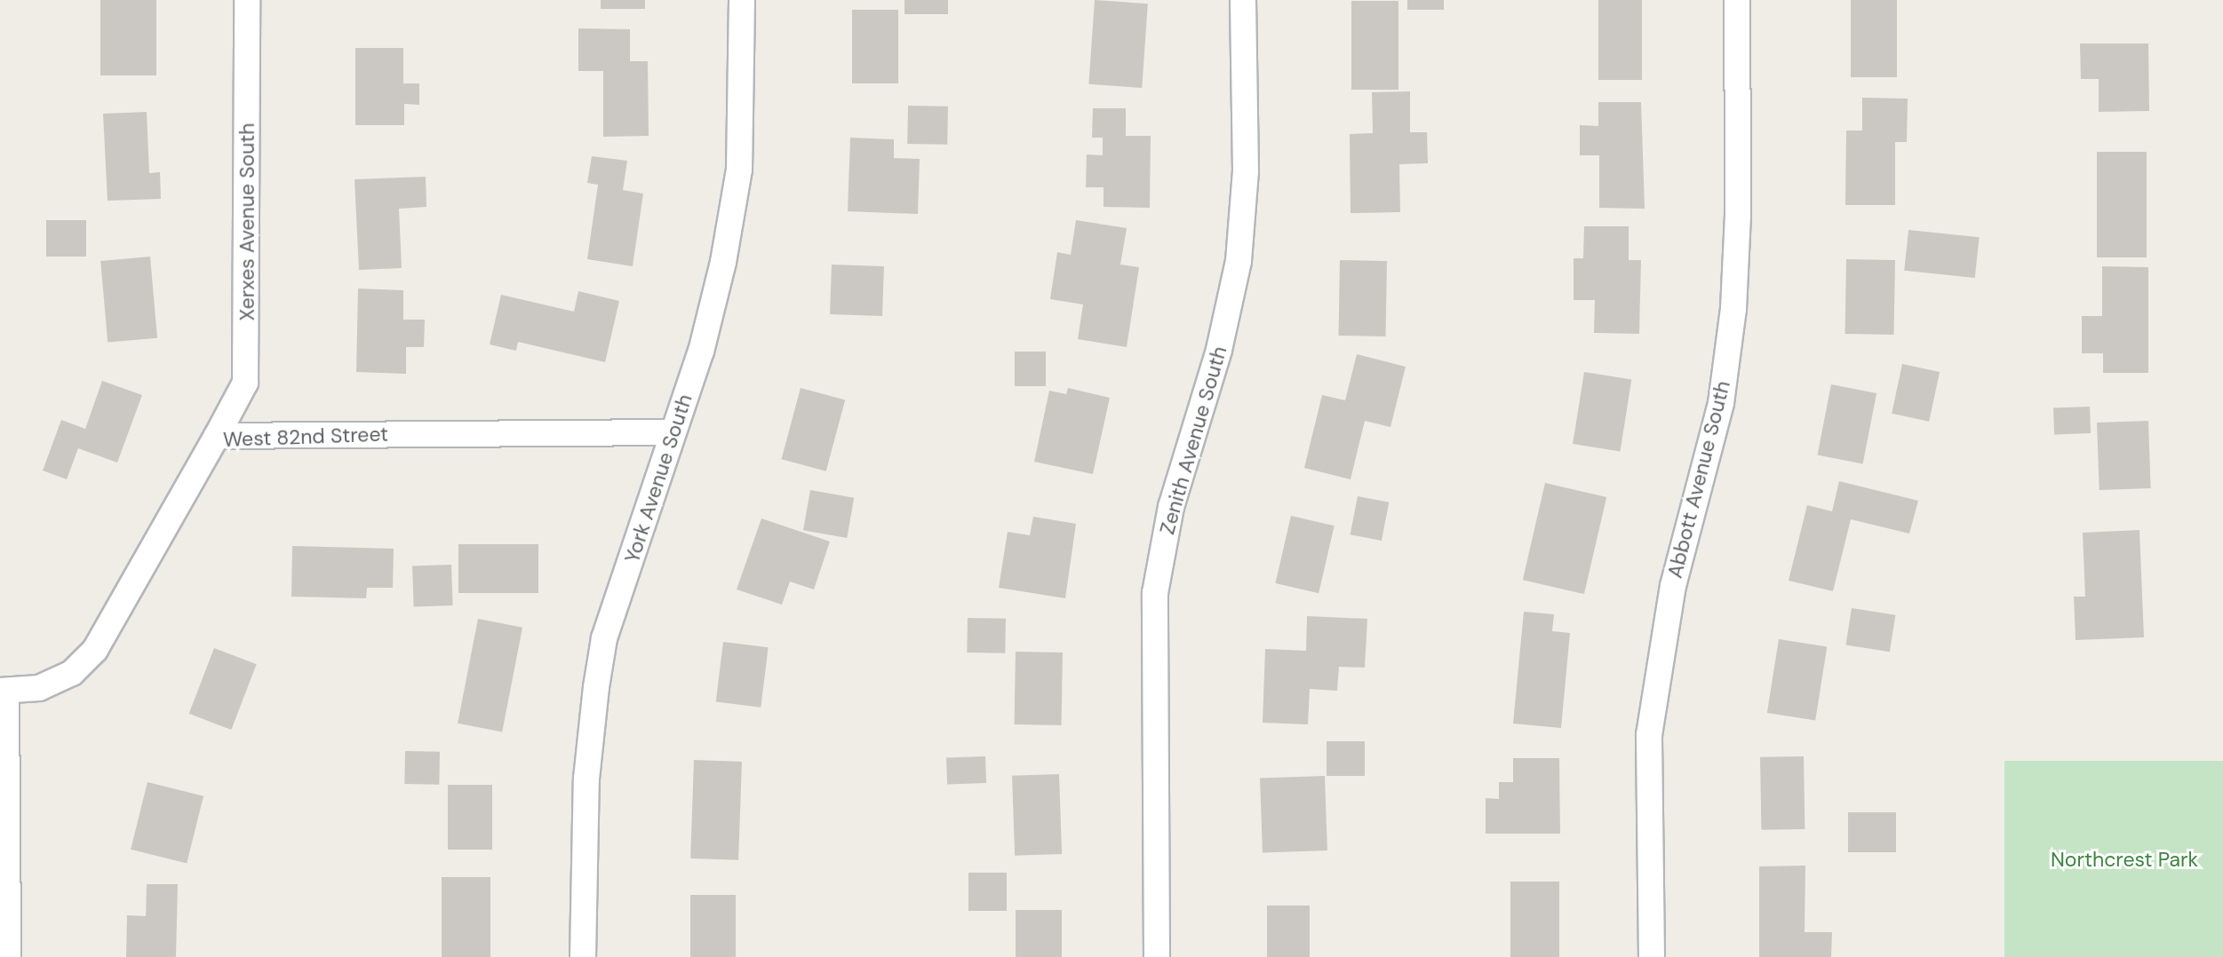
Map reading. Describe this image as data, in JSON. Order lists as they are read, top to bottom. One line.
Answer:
{"streets":{"street":["Xerxes Avenue South","West 82nd Street","Zenith Avenue South","York Avenue South","Abbott Avenue South"]},"crossings":[["Xerxes Avenue South","West 82nd Street"],["West 82nd Street","York Avenue South"]],"parks":["Northcrest Park"]}
